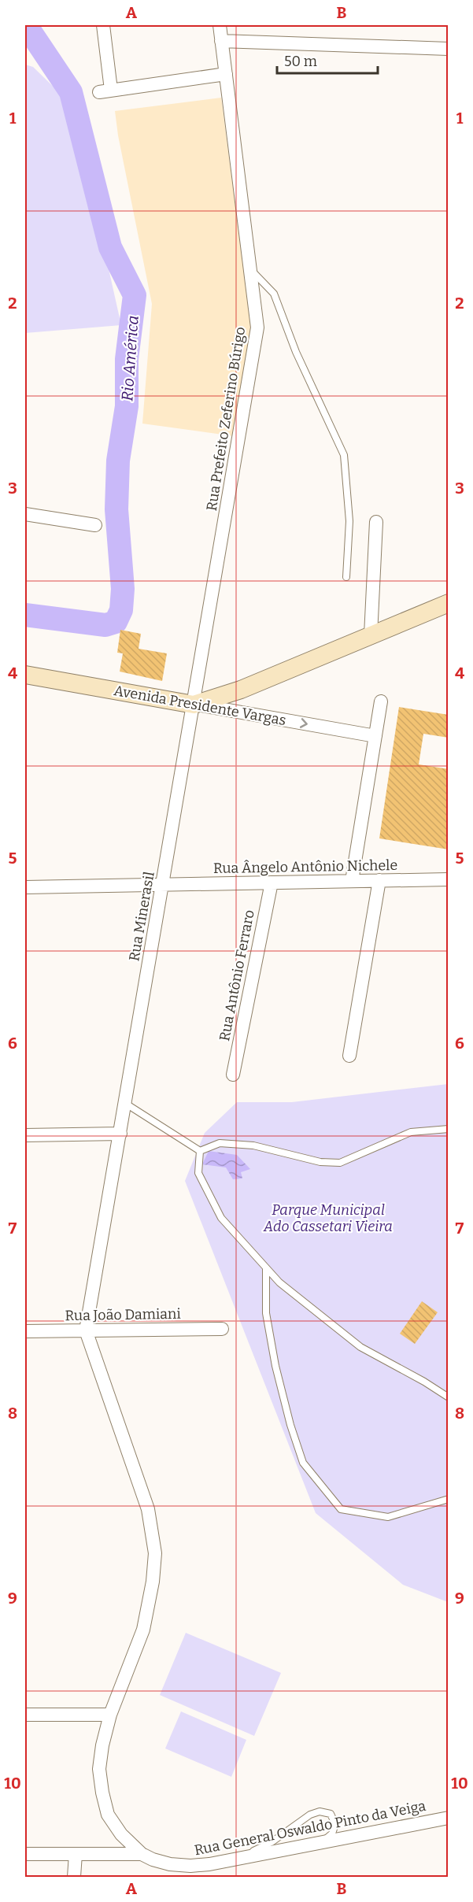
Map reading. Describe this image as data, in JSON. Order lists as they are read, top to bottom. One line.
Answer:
{"streets":{"street":["Rua Prefeito Zeferino Búrigo","Avenida Presidente Vargas","Rua Ângelo Antônio Nichele","Rua Minerasil","Rua Antônio Ferraro","Rua João Damiani","Rua General Oswaldo Pinto da Veiga"]},"crossings":[["Rua Prefeito Zeferino Búrigo","Avenida Presidente Vargas"],["Rua Prefeito Zeferino Búrigo","Rua Minerasil"],["Avenida Presidente Vargas","Rua Minerasil"],["Rua Ângelo Antônio Nichele","Rua Minerasil"],["Rua Ângelo Antônio Nichele","Rua Antônio Ferraro"],["Rua Minerasil","Rua General Oswaldo Pinto da Veiga"],["Rua João Damiani","Rua General Oswaldo Pinto da Veiga"]],"one_way":["Avenida Presidente Vargas"],"water":["Rio América"],"parks":["Parque Municipal Ado Cassetari Vieira"],"scale_bar":"50 m","grid":{"columns":["A","B"],"rows":["1","2","3","4","5","6","7","8","9","10"]}}
